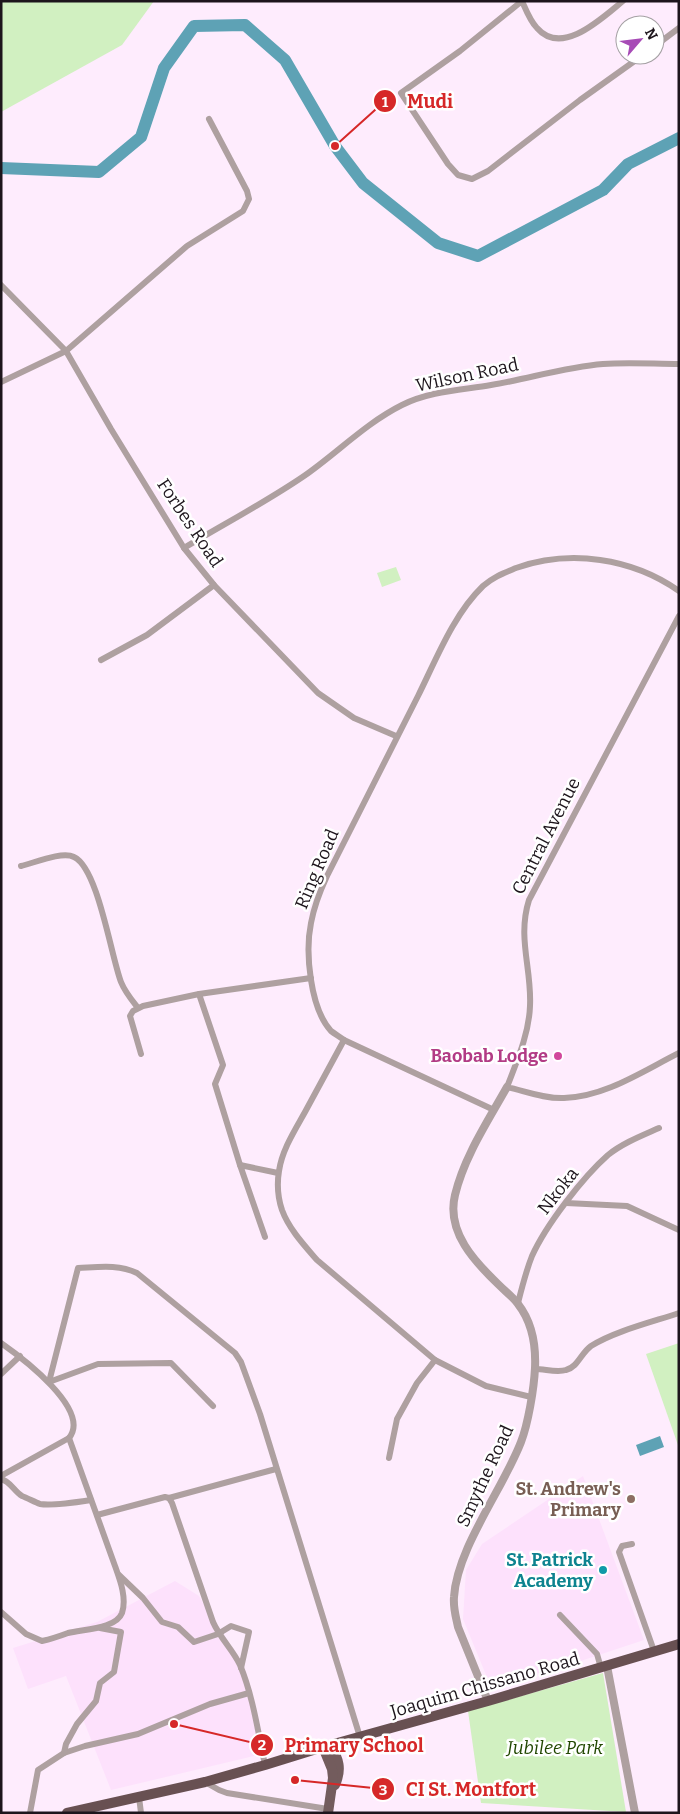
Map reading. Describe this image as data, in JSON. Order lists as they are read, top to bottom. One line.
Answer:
{"streets":{"highway":["Joaquim Chissano Road"],"street":["Wilson Road","Forbes Road","Central Avenue","Ring Road","Nkoka","Smythe Road"]},"crossings":[["Wilson Road","Forbes Road"],["Forbes Road","Ring Road"],["Central Avenue","Smythe Road"],["Ring Road","Smythe Road"],["Nkoka","Smythe Road"],["Smythe Road","Joaquim Chissano Road"]],"parks":["Jubilee Park"],"places":["Mudi","Baobab Lodge","St. Andrew's Primary","St. Patrick Academy","Primary School","CI St. Montfort"],"north":"top right"}
